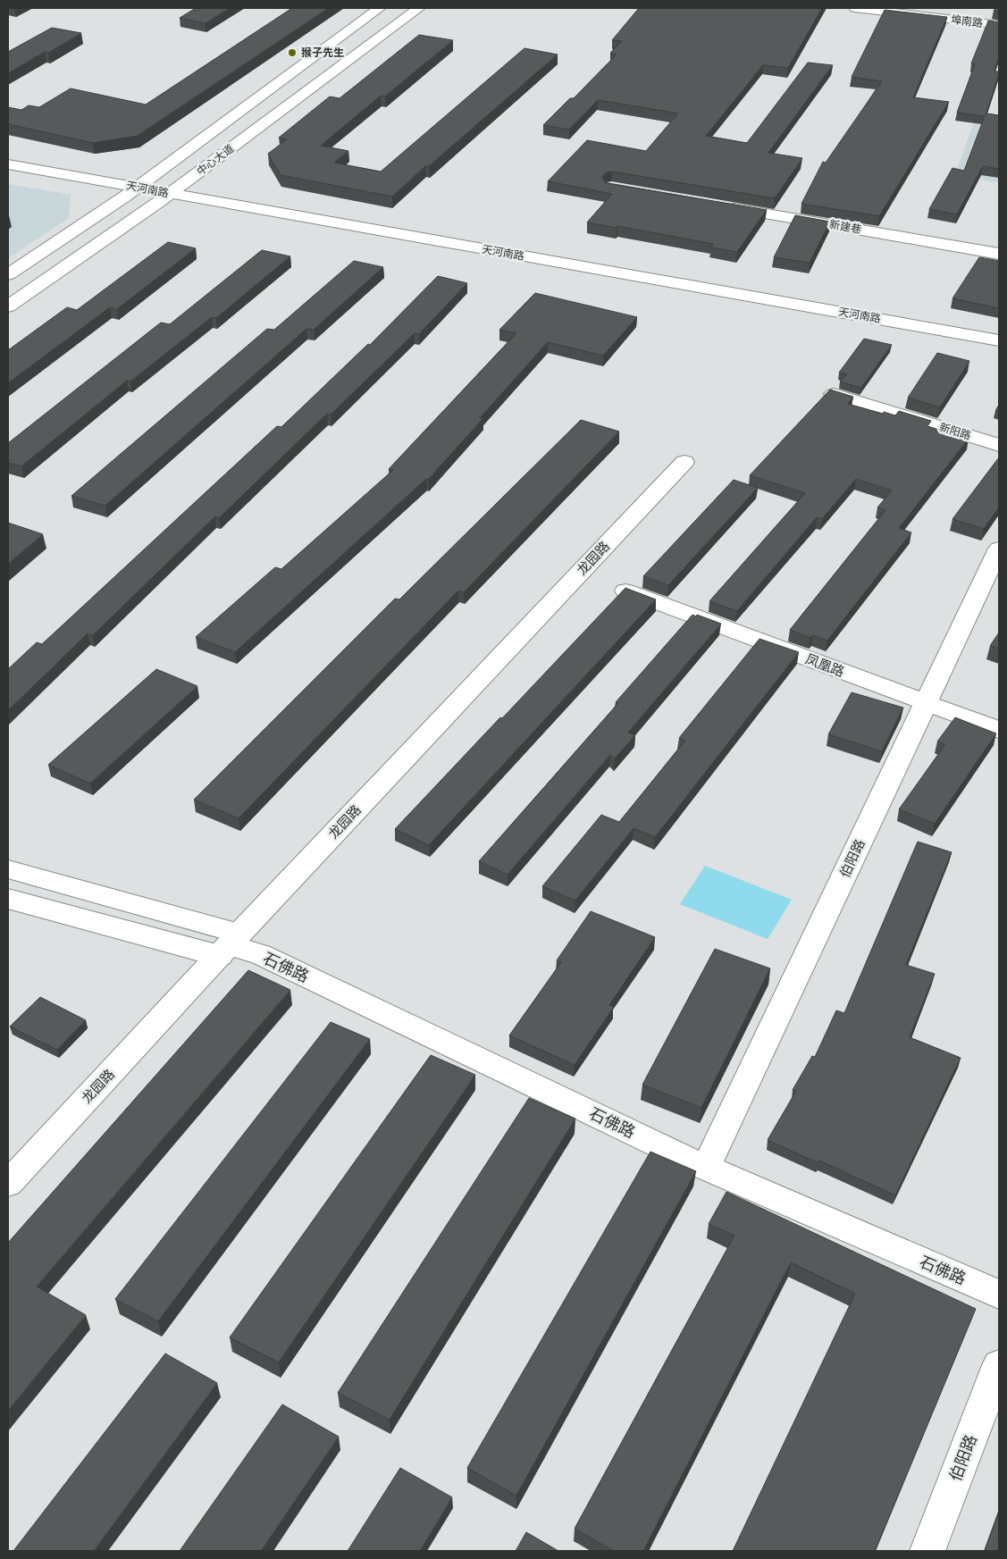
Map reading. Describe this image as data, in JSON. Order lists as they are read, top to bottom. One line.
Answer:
{"streets":{"main road":["埠南路","中心大道","天河南路","新建巷","新阳路","龙园路","凤凰路","伯阳路","石佛路"]},"crossings":[["中心大道","天河南路"],["龙园路","石佛路"],["凤凰路","伯阳路"],["伯阳路","石佛路"]],"places":["猴子先生"]}
